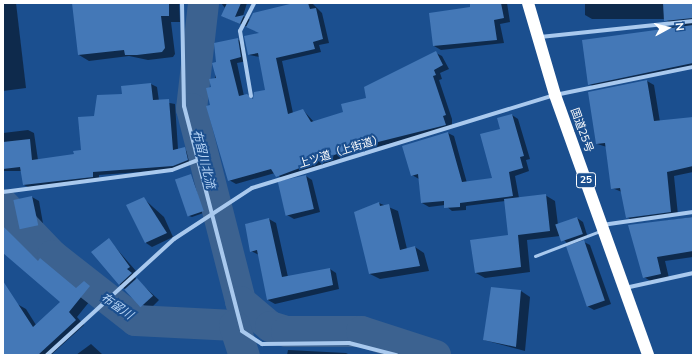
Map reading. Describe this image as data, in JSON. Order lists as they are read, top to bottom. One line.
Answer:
{"streets":{"highway":["国道25号","25"],"street":["上ツ道（上街道）"]},"crossings":[["国道25号","上ツ道（上街道）"]],"water":["布留川北流","布留川"],"north":"right"}
